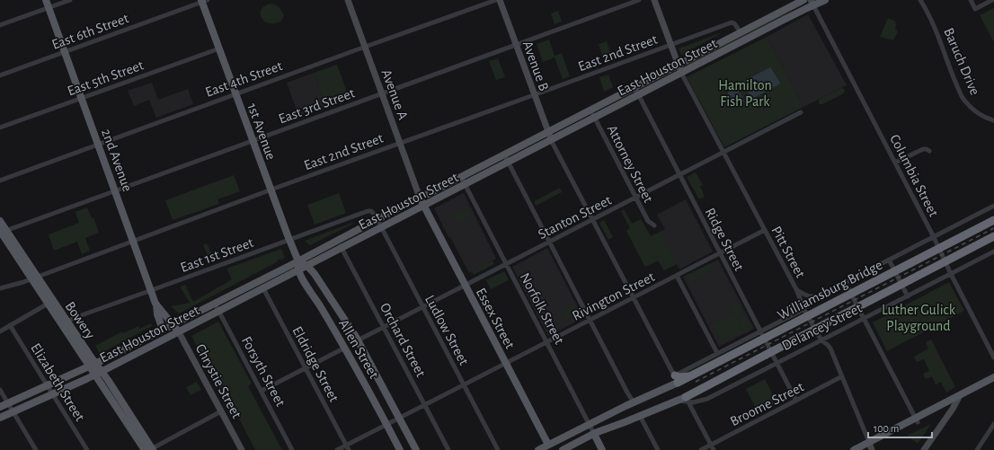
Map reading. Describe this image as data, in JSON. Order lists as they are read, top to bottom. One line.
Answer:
{"streets":{"highway":["Williamsburg Bridge"],"main road":["Avenue B","East Houston Street","Avenue A","1st Avenue","2nd Avenue","Norfolk Street","Essex Street","Bowery","Delancey Street","Allen Street","Chrystie Street"],"street":["East 6th Street","East 2nd Street","Baruch Drive","East 5th Street","East 4th Street","East 3rd Street","Attorney Street","Columbia Street","Stanton Street","Ridge Street","Pitt Street","East 1st Street","Rivington Street","Ludlow Street","Orchard Street","Eldridge Street","Forsyth Street","Elizabeth Street","Broome Street"]},"crossings":[["East 6th Street","1st Avenue"],["East 6th Street","2nd Avenue"],["East 2nd Street","Avenue B"],["East 2nd Street","East Houston Street"],["East 2nd Street","Avenue A"],["East 2nd Street","1st Avenue"],["East 2nd Street","2nd Avenue"],["East 2nd Street","Bowery"],["Avenue B","East Houston Street"],["Avenue B","East 3rd Street"],["East Houston Street","Avenue A"],["East Houston Street","1st Avenue"],["East Houston Street","2nd Avenue"],["East Houston Street","Attorney Street"],["East Houston Street","Columbia Street"],["East Houston Street","Ridge Street"],["East Houston Street","Pitt Street"],["East Houston Street","East 1st Street"],["East Houston Street","Norfolk Street"],["East Houston Street","Essex Street"],["East Houston Street","Bowery"],["East Houston Street","Ludlow Street"],["East Houston Street","Orchard Street"],["East Houston Street","Allen Street"],["East Houston Street","Eldridge Street"],["East Houston Street","Forsyth Street"],["East Houston Street","Chrystie Street"],["East Houston Street","Elizabeth Street"],["East 5th Street","1st Avenue"],["East 5th Street","2nd Avenue"],["East 4th Street","Avenue A"],["East 4th Street","1st Avenue"],["East 4th Street","2nd Avenue"],["Avenue A","East 3rd Street"],["Avenue A","Essex Street"],["East 3rd Street","1st Avenue"],["East 3rd Street","2nd Avenue"],["East 3rd Street","Bowery"],["1st Avenue","East 1st Street"],["2nd Avenue","East 1st Street"],["2nd Avenue","Chrystie Street"],["Attorney Street","Stanton Street"],["Columbia Street","Delancey Street"],["Stanton Street","Ridge Street"],["Stanton Street","Pitt Street"],["Stanton Street","Norfolk Street"],["Stanton Street","Essex Street"],["Stanton Street","Ludlow Street"],["Stanton Street","Orchard Street"],["Stanton Street","Allen Street"],["Ridge Street","Rivington Street"],["Ridge Street","Delancey Street"],["Ridge Street","Broome Street"],["Pitt Street","Rivington Street"],["Pitt Street","Delancey Street"],["Pitt Street","Broome Street"],["East 1st Street","Bowery"],["East 1st Street","Ludlow Street"],["Williamsburg Bridge","Delancey Street"],["Rivington Street","Norfolk Street"],["Rivington Street","Essex Street"],["Rivington Street","Ludlow Street"],["Rivington Street","Orchard Street"],["Rivington Street","Allen Street"],["Rivington Street","Eldridge Street"],["Norfolk Street","Delancey Street"],["Essex Street","Delancey Street"]],"parks":["Hamilton Fish Park","Luther Gulick Playground"],"scale_bar":"100 m"}
